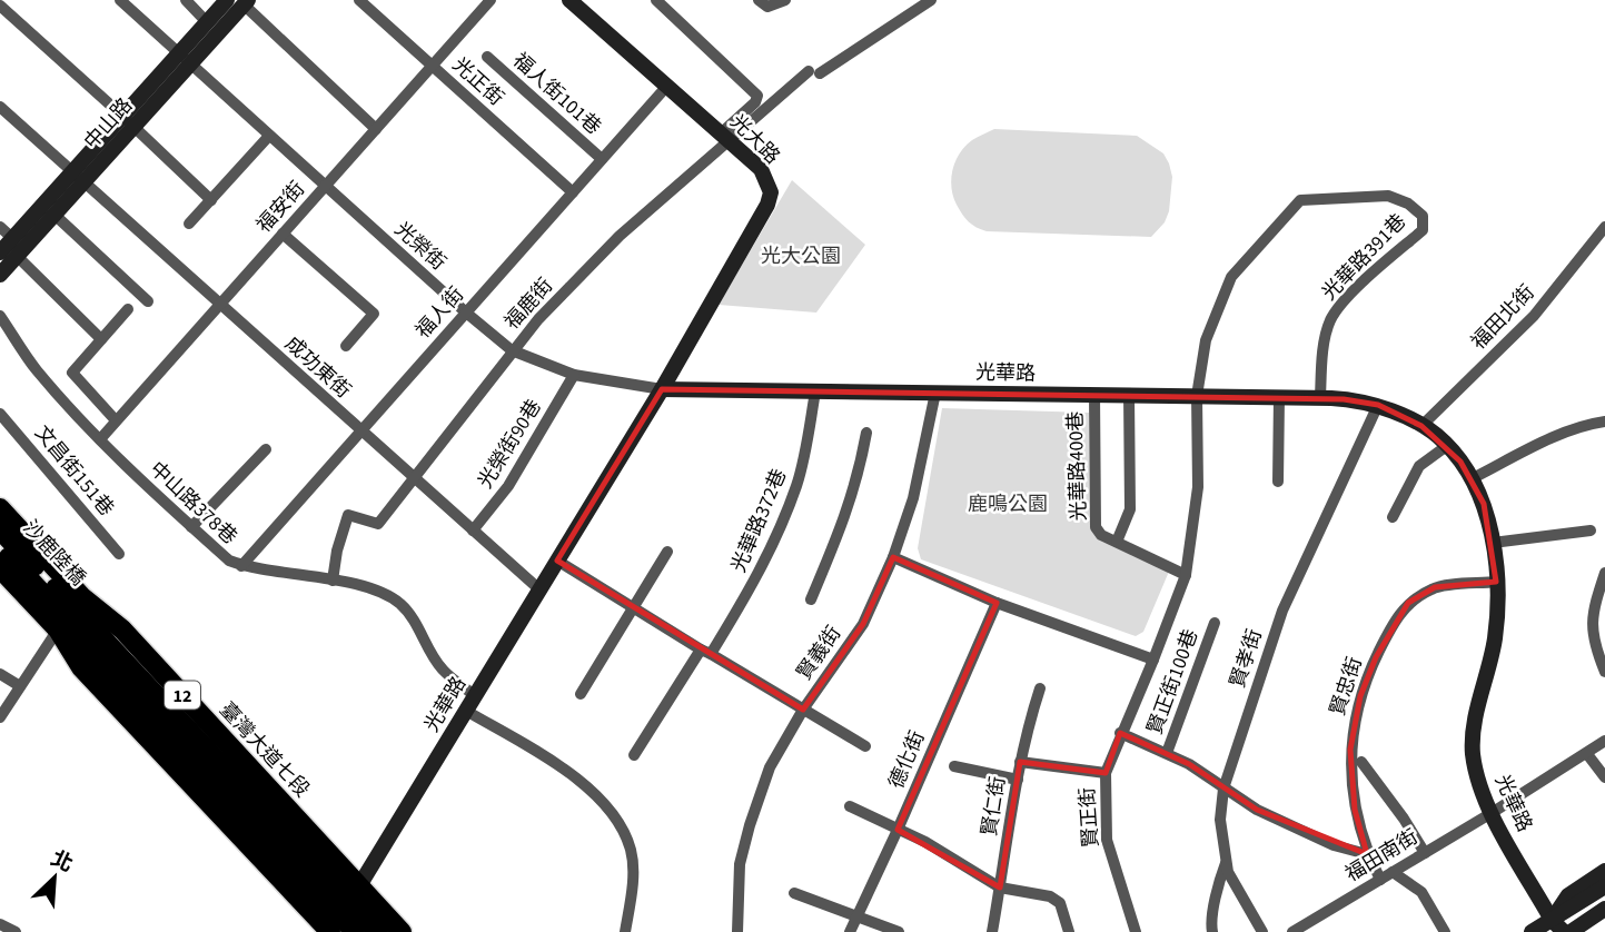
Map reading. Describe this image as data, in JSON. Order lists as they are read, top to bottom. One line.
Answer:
{"streets":{"main road":["沙鹿陸橋","12","臺灣大道七段"],"street":["光正街","福人街101巷","中山路","光大路","福安街","光榮街","光華路391巷","福鹿街","福人街","福田北街","成功東街","光華路","光榮街90巷","光華路400巷","文昌街151巷","中山路378巷","光華路372巷","賢義街","賢孝街","賢正街100巷","賢忠街","德化街","賢仁街","賢正街","福田南街"]},"crossings":[["光正街","福安街"],["光正街","福人街"],["福人街101巷","福人街"],["中山路","光榮街"],["中山路","成功東街"],["光大路","光榮街"],["光大路","福鹿街"],["光大路","福人街"],["光大路","光華路"],["福安街","光榮街"],["福安街","成功東街"],["福安街","中山路378巷"],["光榮街","福鹿街"],["光榮街","福人街"],["光榮街","光華路"],["光榮街","光榮街90巷"],["光華路391巷","光華路"],["光華路391巷","賢正街"],["福鹿街","成功東街"],["福鹿街","中山路378巷"],["福人街","成功東街"],["福人街","中山路378巷"],["福田北街","光華路"],["成功東街","光華路"],["成功東街","光榮街90巷"],["光華路","光華路400巷"],["光華路","中山路378巷"],["光華路","光華路372巷"],["光華路","賢義街"],["光華路","賢孝街"],["光華路","賢忠街"],["光華路","臺灣大道七段"],["光華路","賢正街"],["光華路","福田南街"],["光華路400巷","賢正街"],["沙鹿陸橋","臺灣大道七段"],["賢孝街","賢正街100巷"],["賢正街100巷","賢忠街"],["賢正街100巷","賢正街"],["賢忠街","福田南街"]],"parks":["光大公園","鹿鳴公園"],"north":"top right"}
